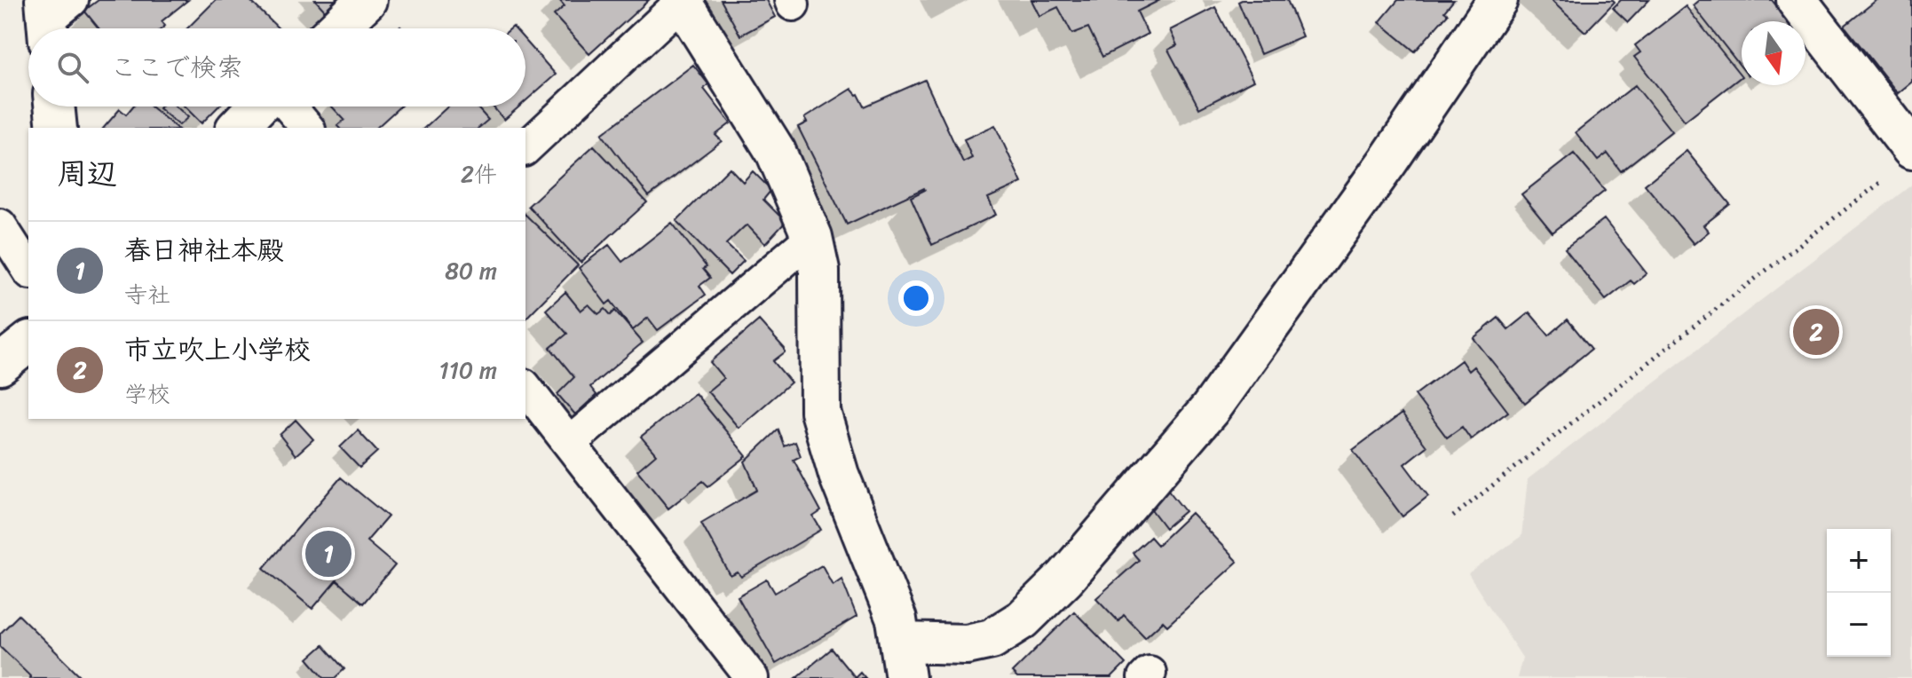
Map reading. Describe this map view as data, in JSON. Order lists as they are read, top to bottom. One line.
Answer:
{"north":"bottom","page":{"search":"ここで検索","heading":["周辺","2件"],"list":[{"mark":"1","name":"春日神社本殿","note":"寺社","value":"80 m"},{"mark":"2","name":"市立吹上小学校","note":"学校","value":"110 m"}],"pins":["2","1"],"map_buttons":["+","−"]}}
